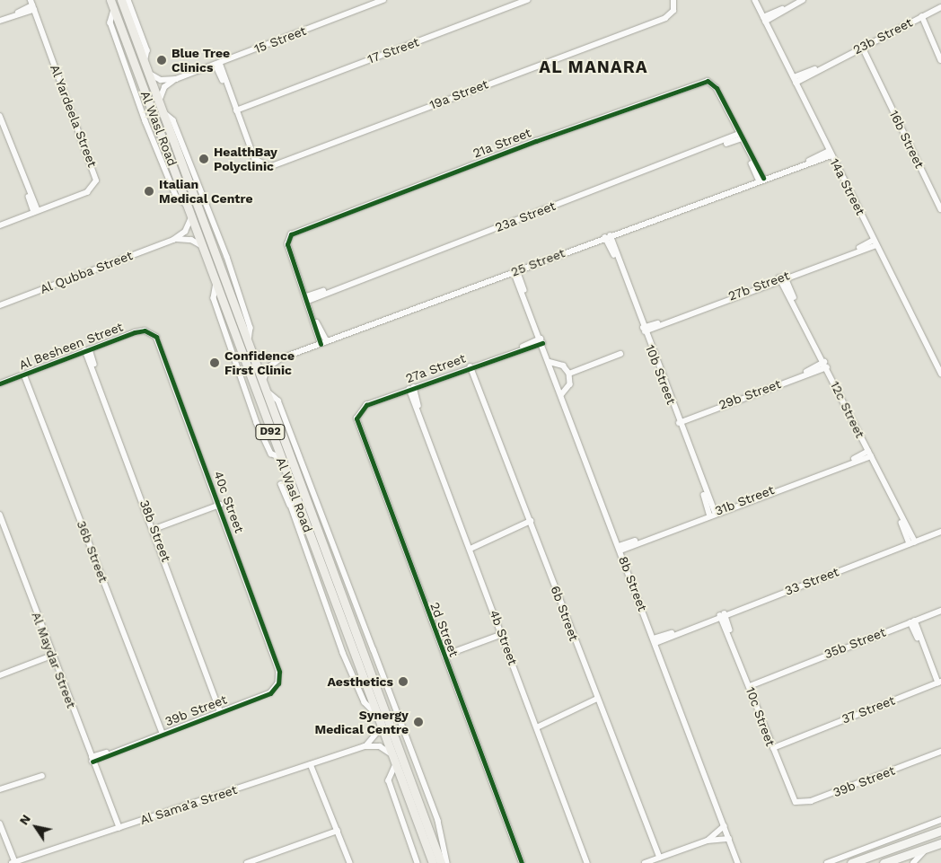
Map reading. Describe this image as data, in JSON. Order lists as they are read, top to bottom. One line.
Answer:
{"streets":{"main road":["Al Wasl Road","D92"],"street":["23b Street","15 Street","17 Street","19a Street","Al Yardeela Street","16b Street","21a Street","14a Street","23a Street","25 Street","Al Qubba Street","27b Street","Al Besheen Street","27a Street","10b Street","29b Street","12c Street","31b Street","40c Street","38b Street","36b Street","33 Street","8b Street","6b Street","2d Street","4b Street","35b Street","Al Maydar Street","37 Street","39b Street","10c Street","Al Sama'a Street"]},"crossings":[["23b Street","16b Street"],["23b Street","14a Street"],["15 Street","Al Wasl Road"],["17 Street","19a Street"],["Al Wasl Road","25 Street"],["Al Wasl Road","Al Qubba Street"],["Al Wasl Road","Al Sama'a Street"],["21a Street","23a Street"],["14a Street","25 Street"],["14a Street","27b Street"],["25 Street","10b Street"],["25 Street","8b Street"],["27b Street","10b Street"],["27b Street","12c Street"],["Al Besheen Street","40c Street"],["Al Besheen Street","38b Street"],["Al Besheen Street","36b Street"],["27a Street","8b Street"],["27a Street","6b Street"],["27a Street","2d Street"],["27a Street","4b Street"],["10b Street","29b Street"],["10b Street","31b Street"],["29b Street","12c Street"],["12c Street","31b Street"],["12c Street","33 Street"],["31b Street","8b Street"],["40c Street","39b Street"],["38b Street","39b Street"],["36b Street","39b Street"],["33 Street","8b Street"],["33 Street","10c Street"],["35b Street","10c Street"],["Al Maydar Street","39b Street"],["Al Maydar Street","Al Sama'a Street"],["37 Street","10c Street"],["39b Street","10c Street"]],"districts":["AL MANARA"],"places":["Blue Tree Clinics","HealthBay Polyclinic","Italian Medical Centre","Confidence First Clinic","Aesthetics","Synergy Medical Centre"],"north":"top left"}
